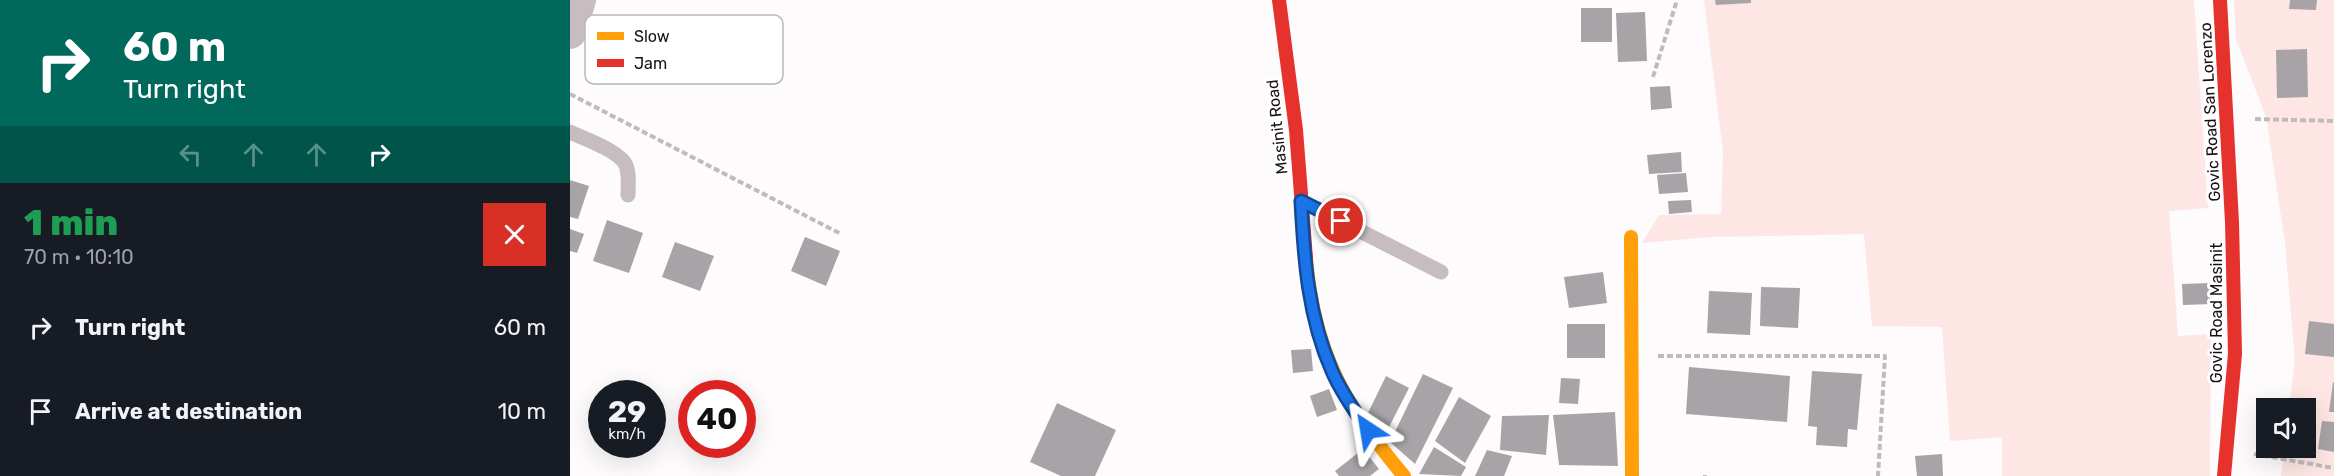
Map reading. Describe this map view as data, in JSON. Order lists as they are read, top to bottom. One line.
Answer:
{"streets":{"street":["Govic Road San Lorenzo","Masinit Road","Govic Road Masinit"]},"crossings":[["Govic Road San Lorenzo","Govic Road Masinit"]],"legend":["Slow","Jam"],"page":{"turn":["60 m","Turn right"],"heading":["1 min","70 m · 10:10"],"list":[{"name":"Turn right","value":"60 m"},{"name":"Arrive at destination","value":"10 m"}],"speed":"29 km/h","limit":"40"}}
